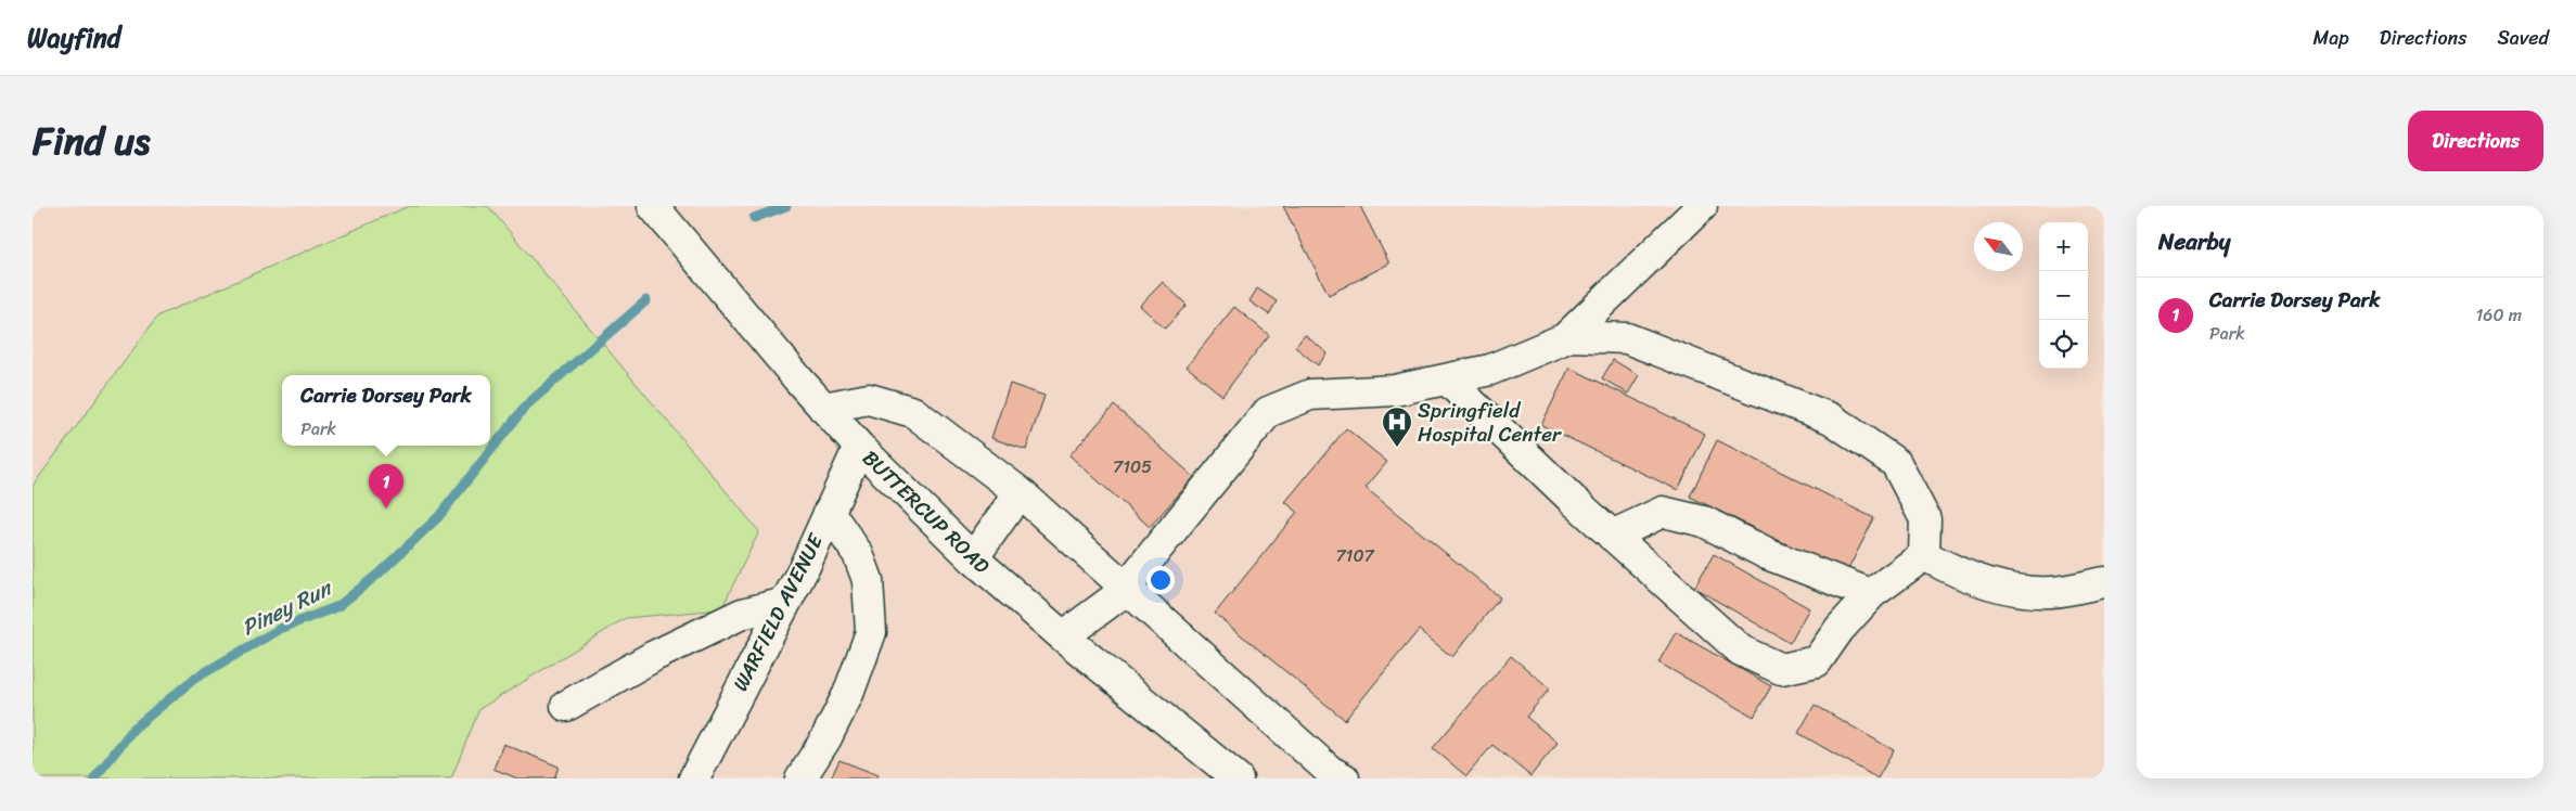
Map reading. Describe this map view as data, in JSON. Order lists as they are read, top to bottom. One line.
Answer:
{"streets":{"street":["BUTTERCUP ROAD","WARFIELD AVENUE"]},"crossings":[["BUTTERCUP ROAD","WARFIELD AVENUE"]],"water":["Piney Run"],"places":{"hospital":["Springfield Hospital Center"]},"house_numbers":["7105","7107"],"north":"top left","page":{"header":"Wayfind","nav":["Map","Directions","Saved"],"title":"Find us","buttons":"Directions","heading":"Nearby","map_buttons":["+","−"],"list":[{"mark":"1","name":"Carrie Dorsey Park","note":"Park","value":"160 m"}],"popup":["Carrie Dorsey Park","Park"],"pins":"1"}}
